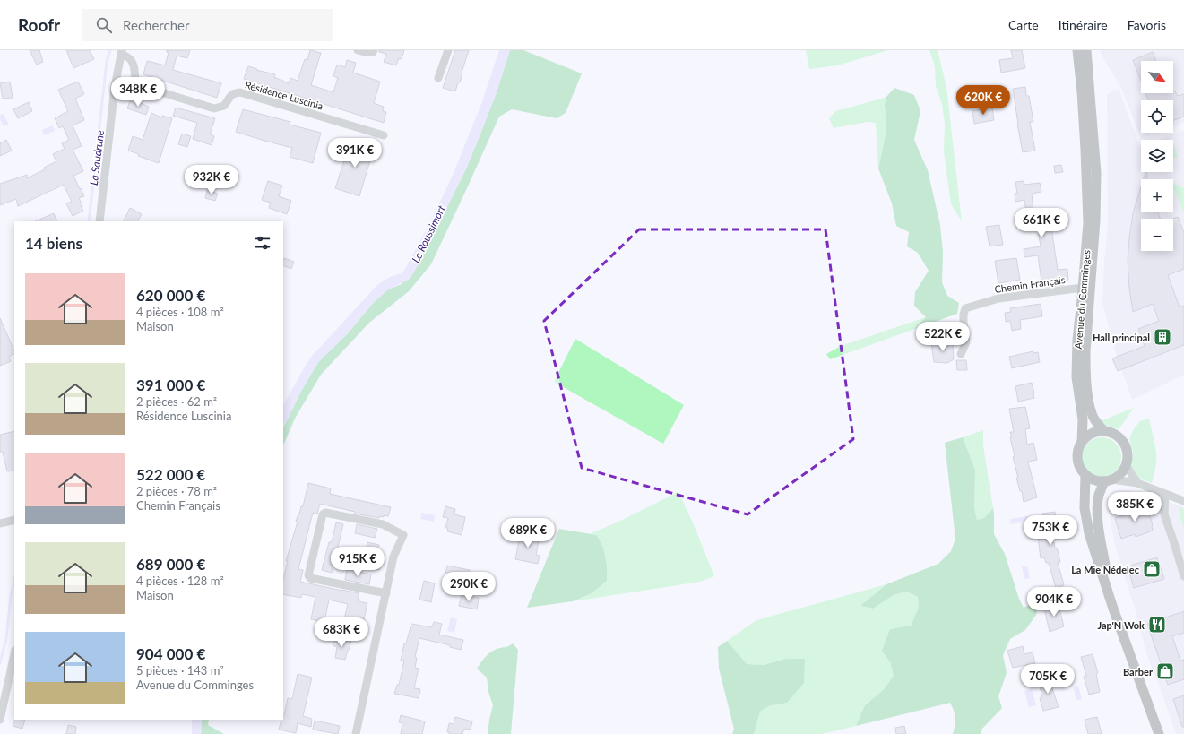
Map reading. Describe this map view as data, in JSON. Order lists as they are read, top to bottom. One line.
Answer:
{"streets":{"main road":["Avenue du Comminges"],"street":["Résidence Luscinia","Chemin Français"]},"crossings":[["Chemin Français","Avenue du Comminges"]],"water":["La Saudrune","Le Roussimort"],"places":{"building":["Hall principal"],"shop":["La Mie Nédelec","Barber"],"restaurant":["Jap'N Wok"]},"north":"bottom right","page":{"header":"Roofr","search":"Rechercher","nav":["Carte","Itinéraire","Favoris"],"map_buttons":["+","−"],"price":["348K €","620K €","391K €","932K €","661K €","522K €","385K €","753K €","689K €","915K €","290K €","904K €","683K €","705K €"],"heading":"14 biens","list":[{"name":"620 000 €","note":"4 pièces · 108 m² · Maison"},{"name":"391 000 €","note":"2 pièces · 62 m² · Résidence Luscinia"},{"name":"522 000 €","note":"2 pièces · 78 m² · Chemin Français"},{"name":"689 000 €","note":"4 pièces · 128 m² · Maison"},{"name":"904 000 €","note":"5 pièces · 143 m² · Avenue du Comminges"}]}}
